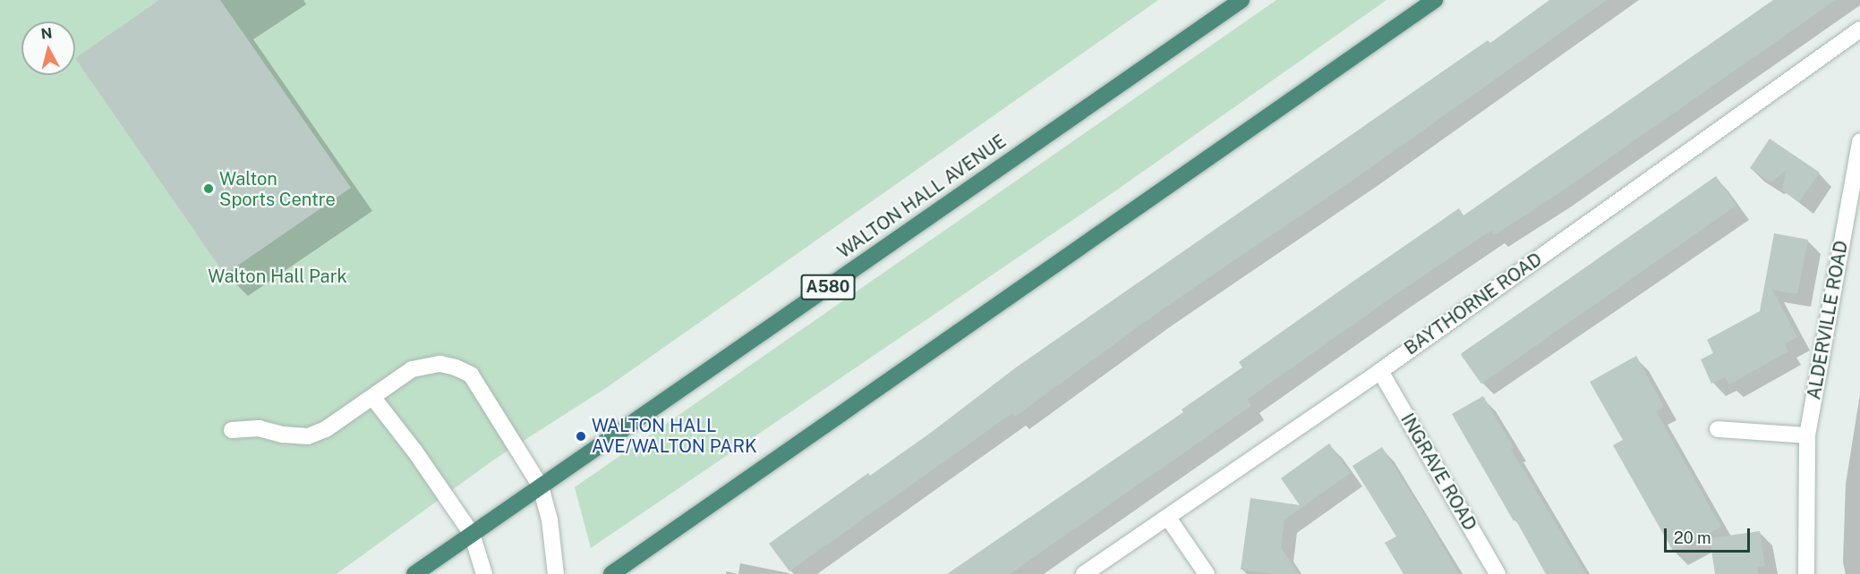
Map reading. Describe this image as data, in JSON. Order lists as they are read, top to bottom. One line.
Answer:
{"streets":{"highway":["WALTON HALL AVENUE","A580"],"street":["BAYTHORNE ROAD","ALDERVILLE ROAD","INGRAVE ROAD"]},"crossings":[["BAYTHORNE ROAD","INGRAVE ROAD"]],"parks":["Walton Hall Park"],"places":["Walton Sports Centre","WALTON HALL AVE/WALTON PARK"],"scale_bar":"20 m","north":"top"}
